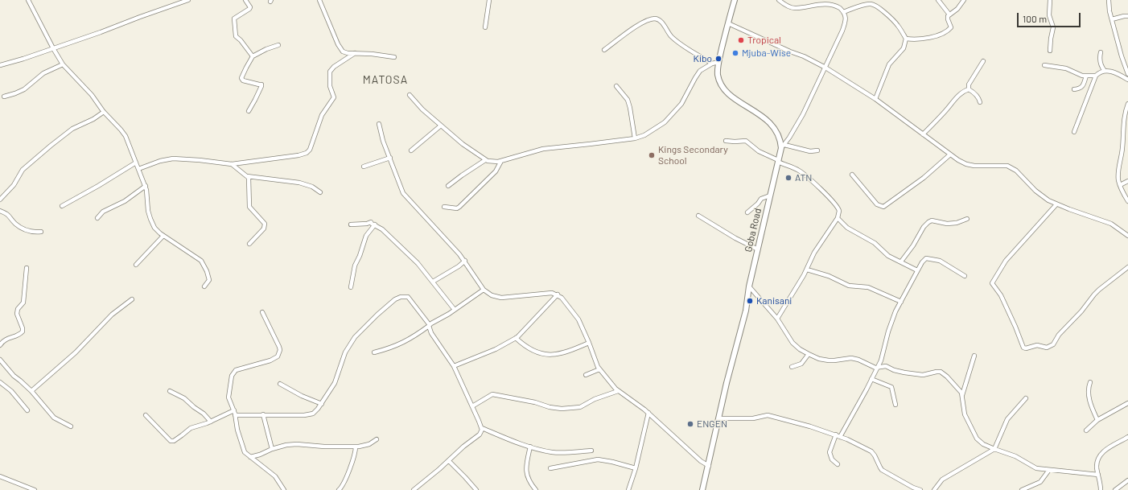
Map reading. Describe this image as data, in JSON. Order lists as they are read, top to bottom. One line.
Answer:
{"streets":{"main road":["Goba Road"]},"districts":["MATOSA"],"places":["Tropical","Mjuba-Wise","Kibo","Kings Secondary School","ATN","Kanisani","ENGEN"],"scale_bar":"100 m"}
